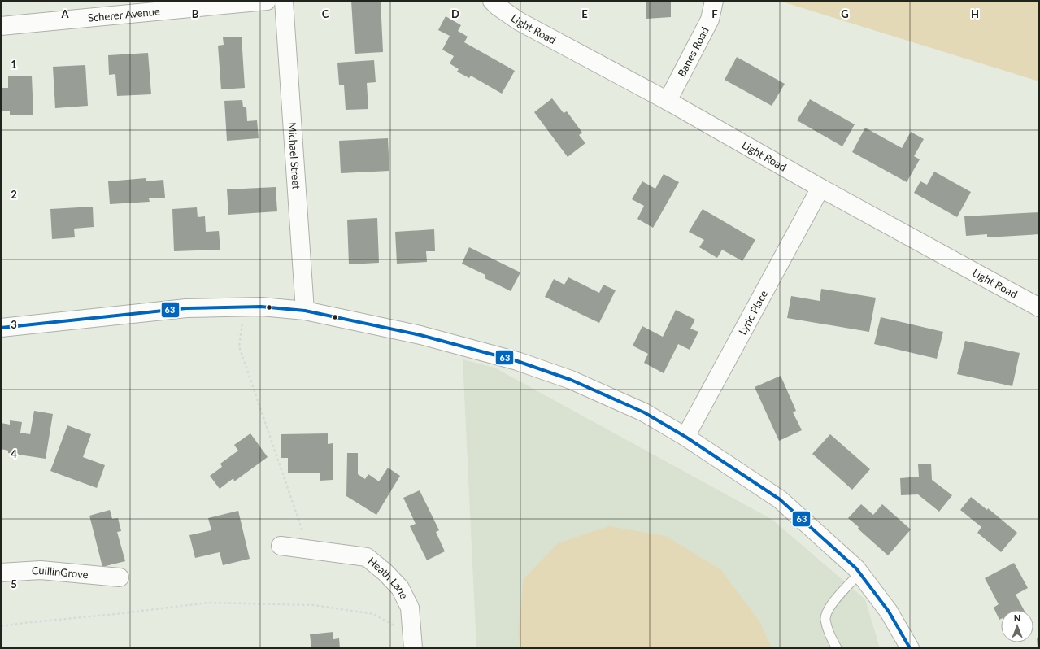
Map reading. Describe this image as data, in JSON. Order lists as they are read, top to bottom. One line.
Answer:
{"streets":{"street":["Scherer Avenue","Light Road","Banes Road","Michael Street","Lyric Place","CuillinGrove","Heath Lane"]},"crossings":[["Light Road","Banes Road"],["Light Road","Lyric Place"]],"lines":["transit line 63"],"north":"top","grid":{"columns":["A","B","C","D","E","F","G","H"],"rows":["1","2","3","4","5"]}}
